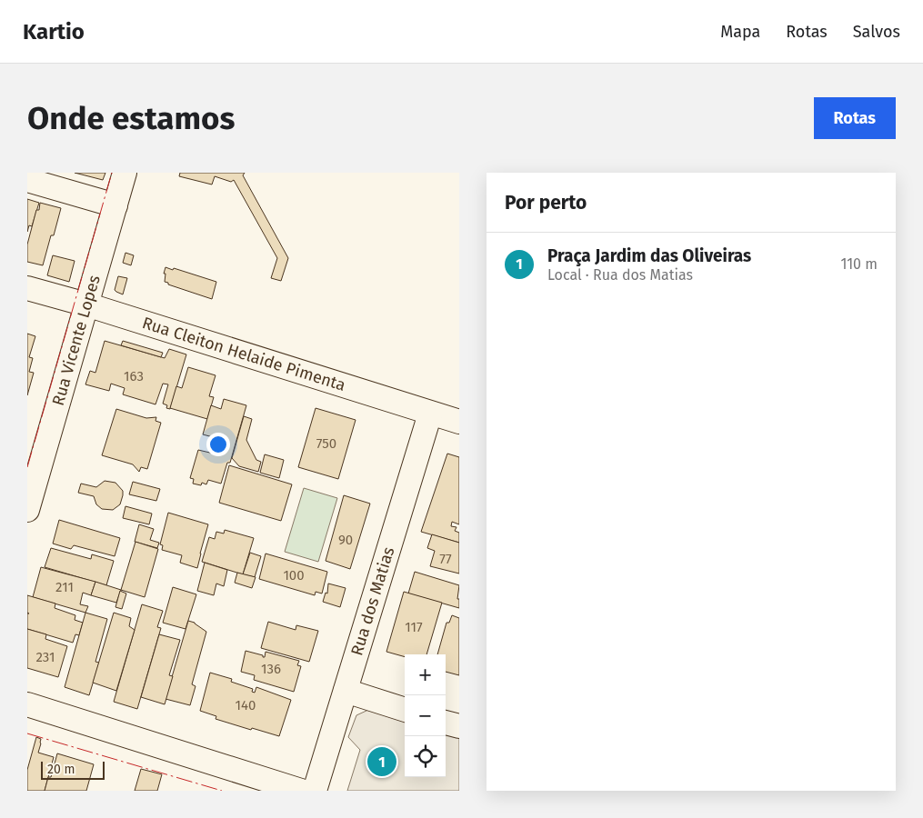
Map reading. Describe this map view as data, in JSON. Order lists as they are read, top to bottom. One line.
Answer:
{"streets":{"street":["Rua Vicente Lopes","Rua Cleiton Helaide Pimenta","Rua dos Matias"]},"crossings":[["Rua Vicente Lopes","Rua Cleiton Helaide Pimenta"],["Rua Cleiton Helaide Pimenta","Rua dos Matias"]],"house_numbers":["163","750","90","77","100","211","117","231","136","140"],"scale_bar":"20 m","page":{"header":"Kartio","nav":["Mapa","Rotas","Salvos"],"buttons":"Rotas","title":"Onde estamos","heading":"Por perto","list":[{"mark":"1","name":"Praça Jardim das Oliveiras","note":"Local · Rua dos Matias","value":"110 m"}],"map_buttons":["+","−"],"pins":"1","scale":"20 m"}}
